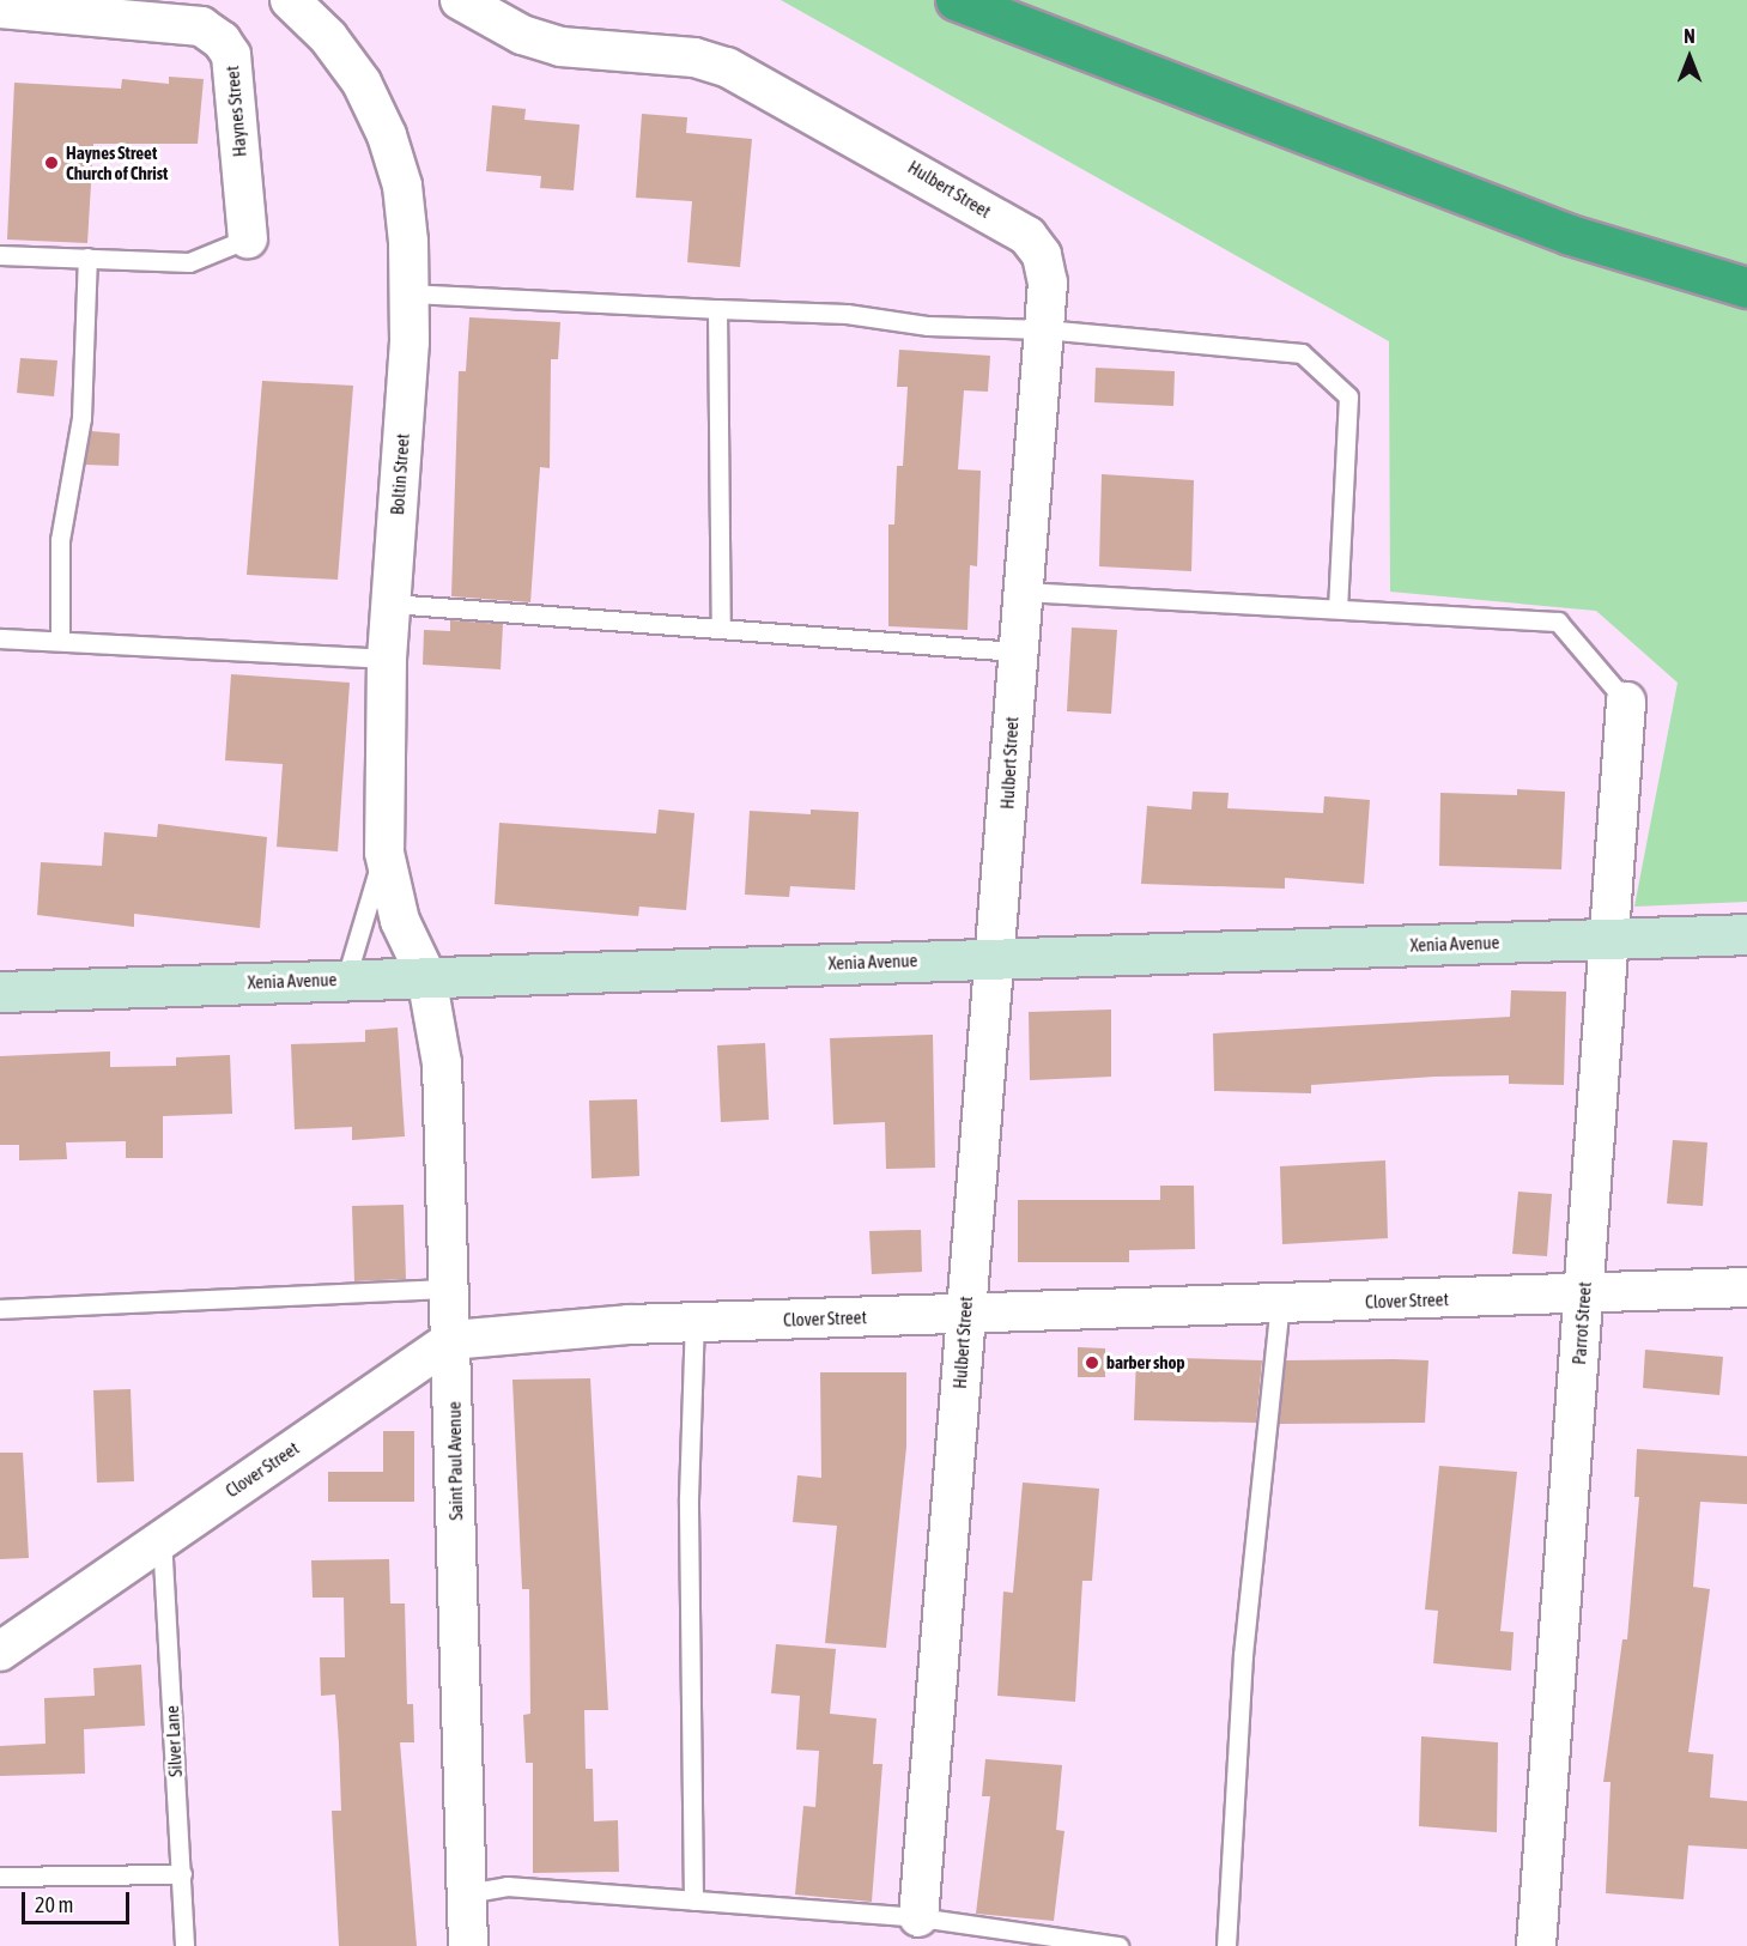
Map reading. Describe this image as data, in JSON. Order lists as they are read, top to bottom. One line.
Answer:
{"streets":{"street":["Haynes Street","Hulbert Street","Boltin Street","Xenia Avenue","Clover Street","Parrot Street","Saint Paul Avenue"],"lane":["Silver Lane"]},"crossings":[["Hulbert Street","Xenia Avenue"],["Hulbert Street","Clover Street"],["Boltin Street","Xenia Avenue"],["Boltin Street","Saint Paul Avenue"],["Xenia Avenue","Parrot Street"],["Xenia Avenue","Saint Paul Avenue"],["Clover Street","Parrot Street"],["Clover Street","Saint Paul Avenue"],["Clover Street","Silver Lane"]],"places":["Haynes Street Church of Christ","barber shop"],"scale_bar":"20 m","north":"top"}
